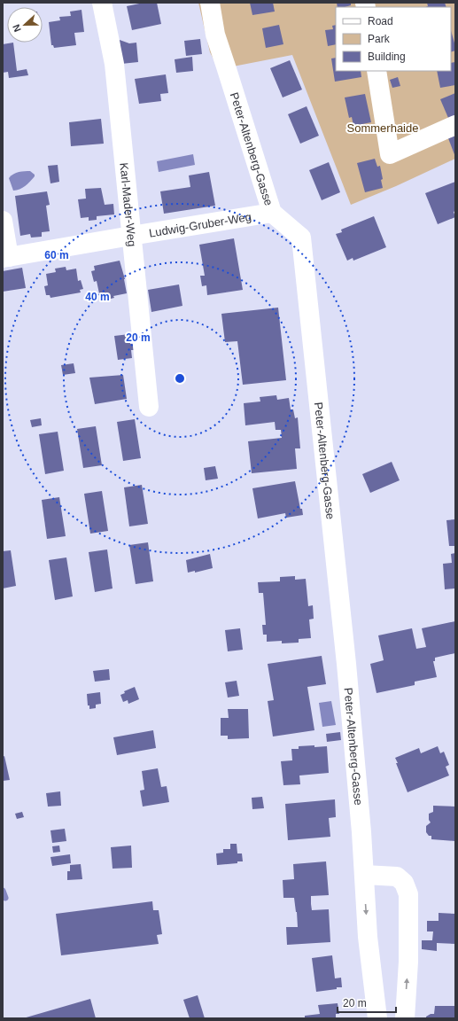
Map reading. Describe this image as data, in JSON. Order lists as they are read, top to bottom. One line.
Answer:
{"streets":{"street":["Peter-Altenberg-Gasse","Karl-Mader-Weg","Ludwig-Gruber-Weg"]},"crossings":[["Peter-Altenberg-Gasse","Ludwig-Gruber-Weg"],["Karl-Mader-Weg","Ludwig-Gruber-Weg"]],"parks":["Sommerhaide"],"legend":["Road","Park","Building"],"scale_bar":"20 m","north":"left","rings":["60 m","40 m","20 m"]}
